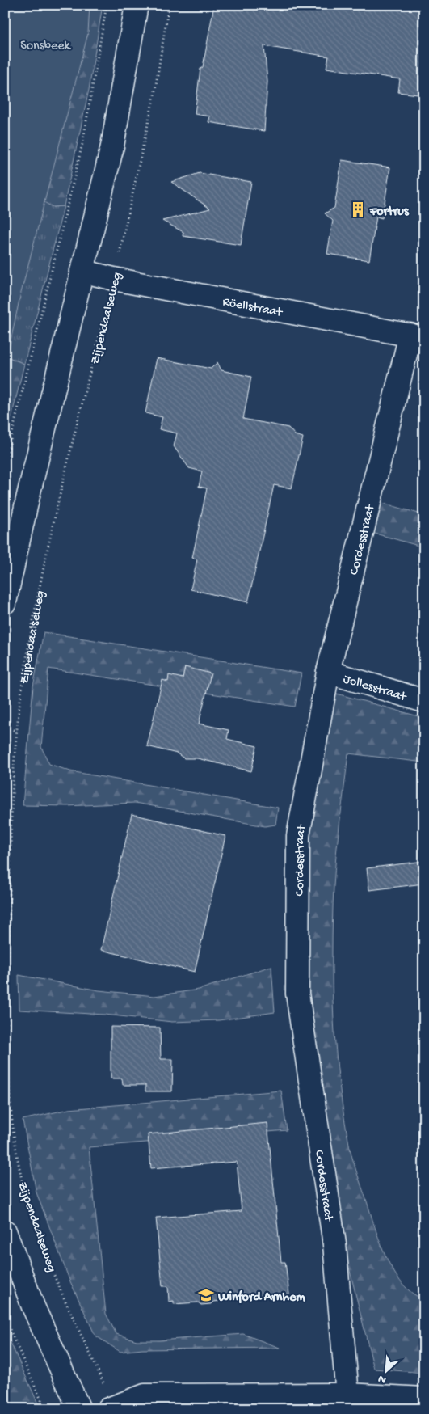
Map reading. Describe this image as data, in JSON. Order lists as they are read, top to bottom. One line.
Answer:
{"streets":{"street":["Röellstraat","Cordesstraat","Jollesstraat"],"path":["Zijpendaalseweg"]},"crossings":[["Röellstraat","Zijpendaalseweg"],["Röellstraat","Cordesstraat"],["Cordesstraat","Jollesstraat"]],"parks":["Sonsbeek"],"places":{"building":["Fortrus"],"school or university":["Winford Arnhem"]},"north":"bottom left"}
